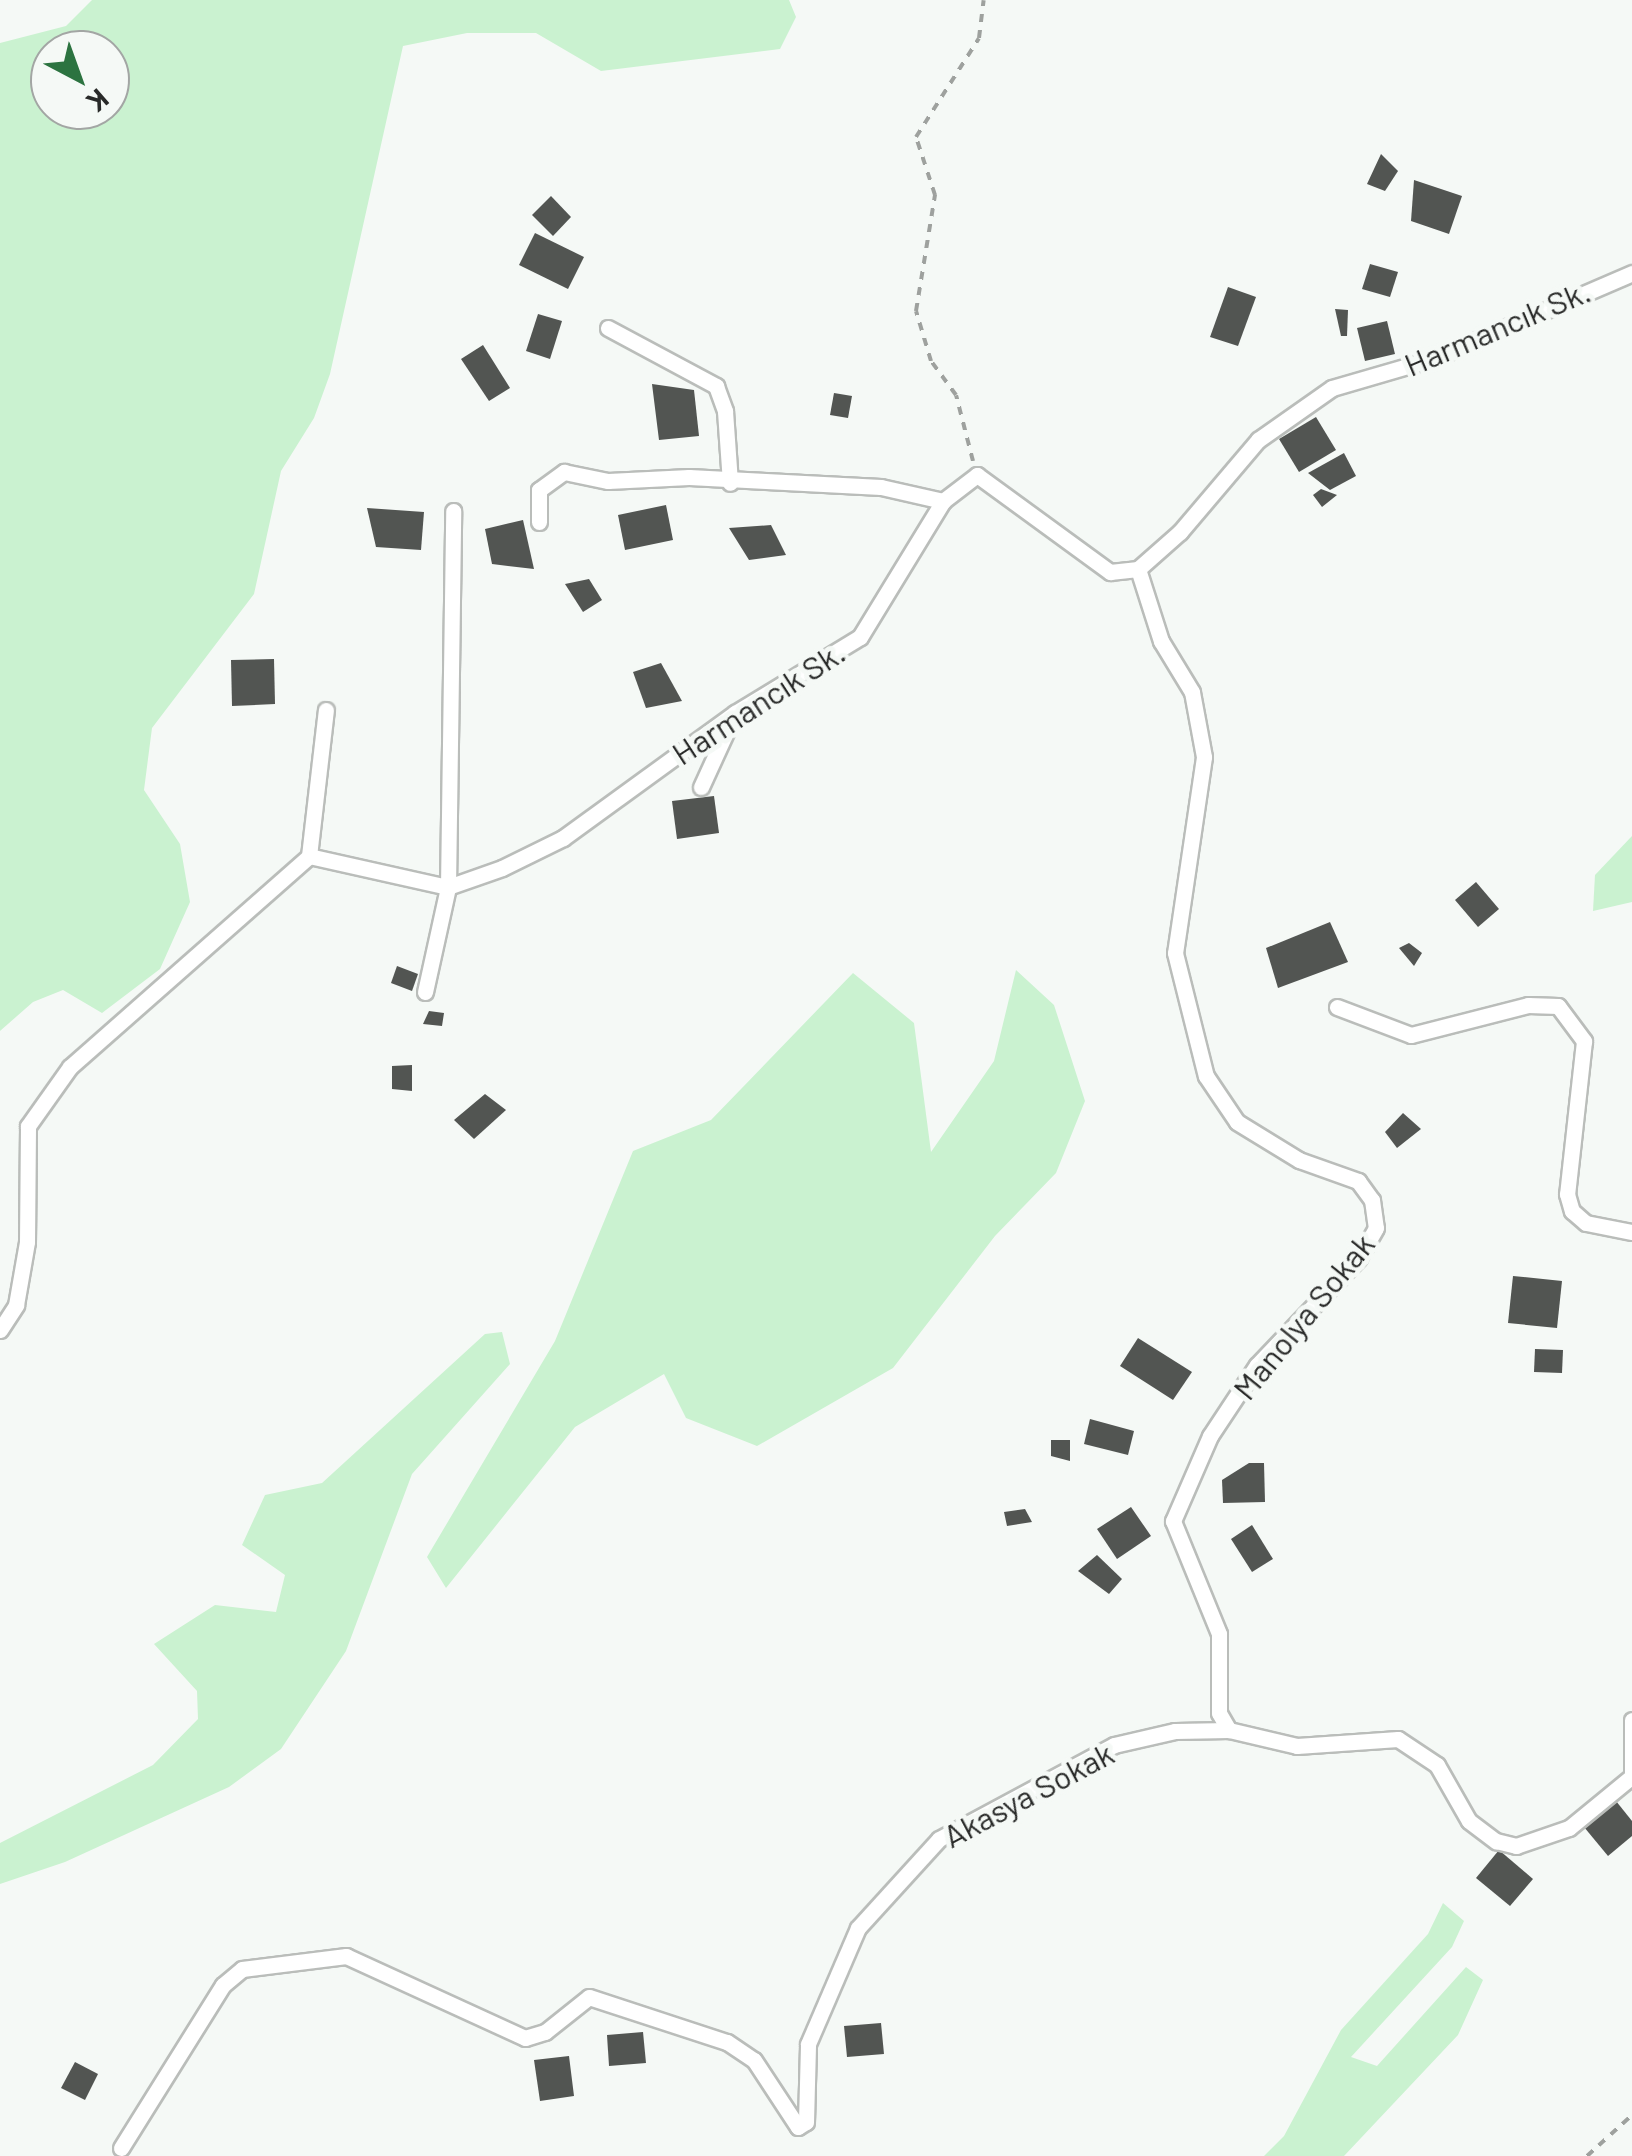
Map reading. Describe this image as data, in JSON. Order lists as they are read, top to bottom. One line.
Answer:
{"streets":{"street":["Harmancık Sk.","Manolya Sokak","Akasya Sokak"]},"crossings":[["Harmancık Sk.","Manolya Sokak"],["Manolya Sokak","Akasya Sokak"]],"north":"bottom right"}
